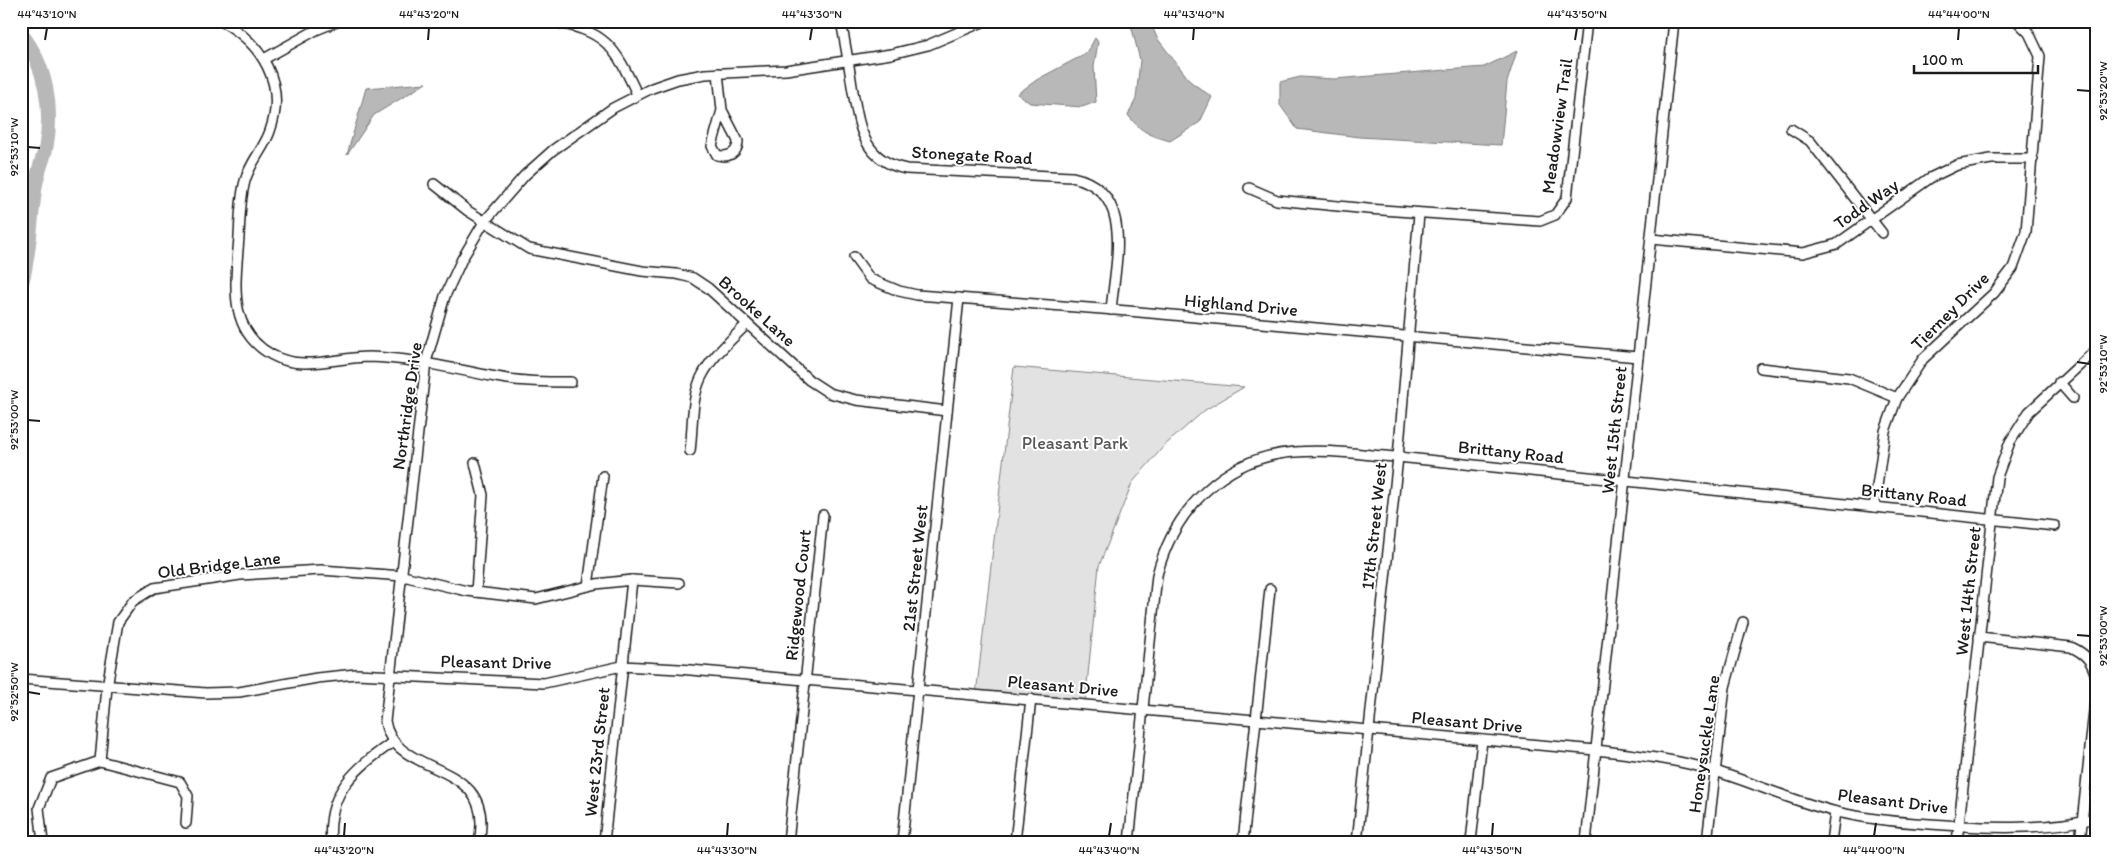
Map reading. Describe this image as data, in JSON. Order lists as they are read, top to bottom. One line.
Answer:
{"streets":{"street":["Meadowview Trail","Stonegate Road","Todd Way","Highland Drive","Brooke Lane","Tierney Drive","Northridge Drive","West 15th Street","Brittany Road","17th Street West","Old Bridge Lane","21st Street West","West 14th Street","Ridgewood Court","Pleasant Drive","Honeysuckle Lane","West 23rd Street"]},"crossings":[["Meadowview Trail","17th Street West"],["Stonegate Road","Highland Drive"],["Stonegate Road","Northridge Drive"],["Todd Way","Tierney Drive"],["Todd Way","West 15th Street"],["Highland Drive","West 15th Street"],["Highland Drive","17th Street West"],["Highland Drive","21st Street West"],["Brooke Lane","Northridge Drive"],["Brooke Lane","21st Street West"],["Tierney Drive","Brittany Road"],["Northridge Drive","Old Bridge Lane"],["Northridge Drive","Pleasant Drive"],["West 15th Street","Brittany Road"],["West 15th Street","Pleasant Drive"],["Brittany Road","17th Street West"],["Brittany Road","West 14th Street"],["Brittany Road","Pleasant Drive"],["17th Street West","Pleasant Drive"],["Old Bridge Lane","Pleasant Drive"],["Old Bridge Lane","West 23rd Street"],["21st Street West","Pleasant Drive"],["West 14th Street","Pleasant Drive"],["Ridgewood Court","Pleasant Drive"],["Pleasant Drive","Honeysuckle Lane"],["Pleasant Drive","West 23rd Street"]],"parks":["Pleasant Park"],"scale_bar":"100 m","coordinates":["44°43'10\"N","44°43'20\"N","44°43'30\"N","44°43'40\"N","44°43'50\"N","44°44'00\"N","92°53'20\"W","92°53'10\"W","92°53'00\"W","92°52'50\"W"]}
